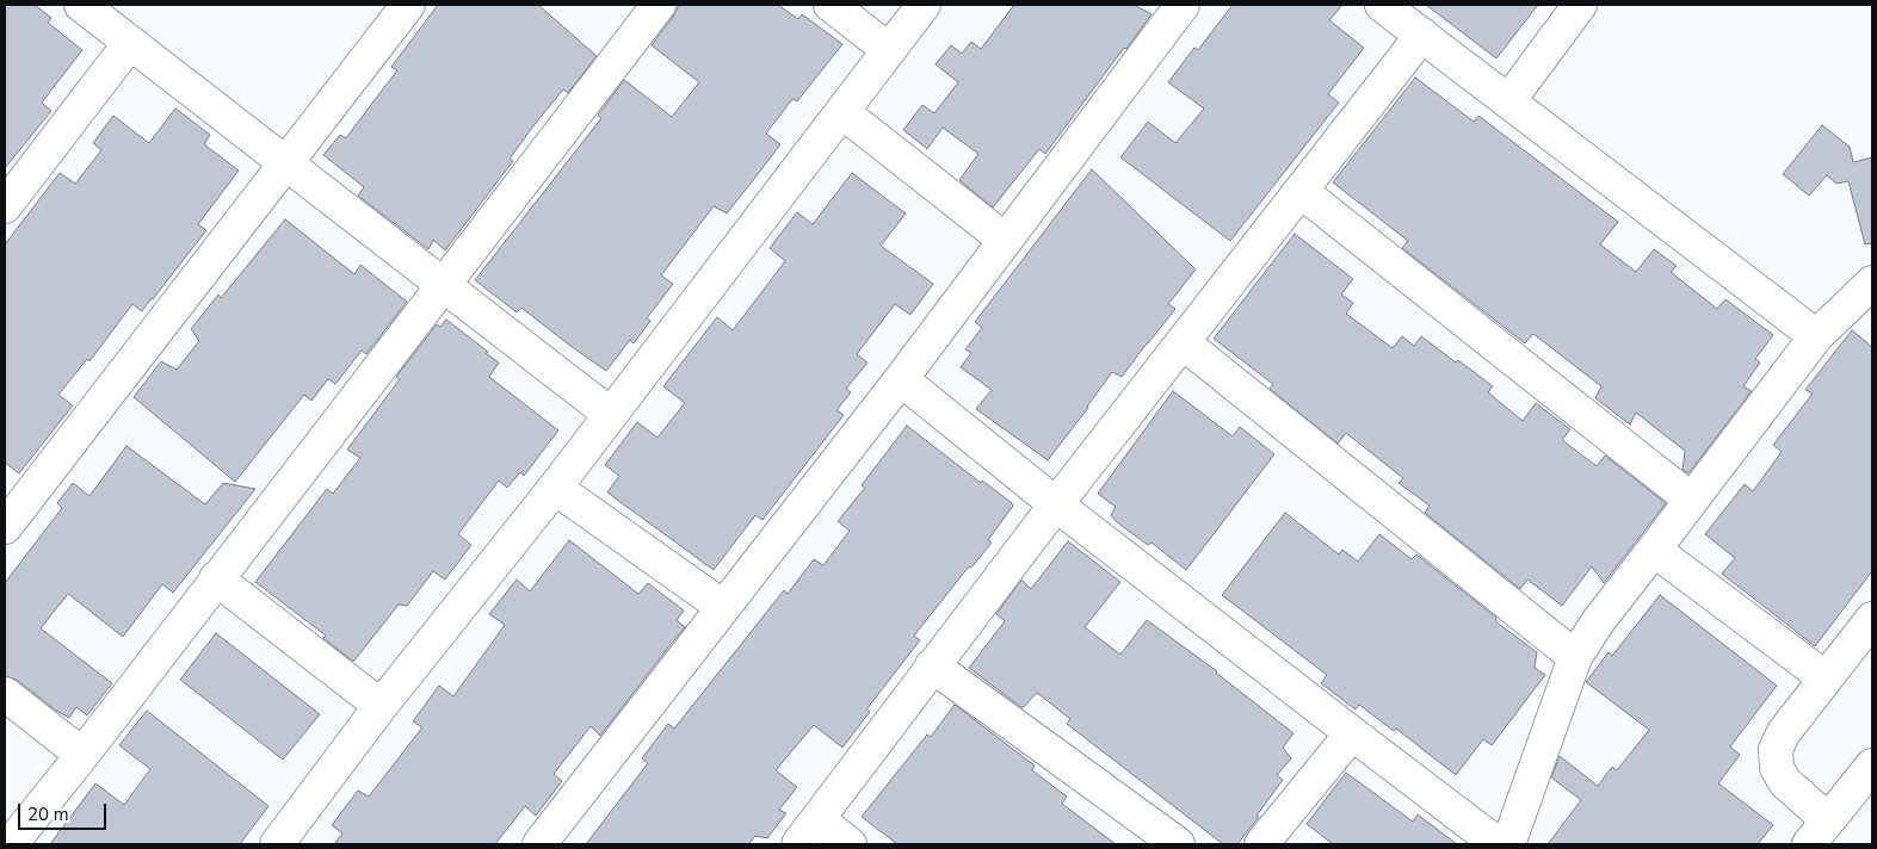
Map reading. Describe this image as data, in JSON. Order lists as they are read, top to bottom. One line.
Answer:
{"scale_bar":"20 m"}
